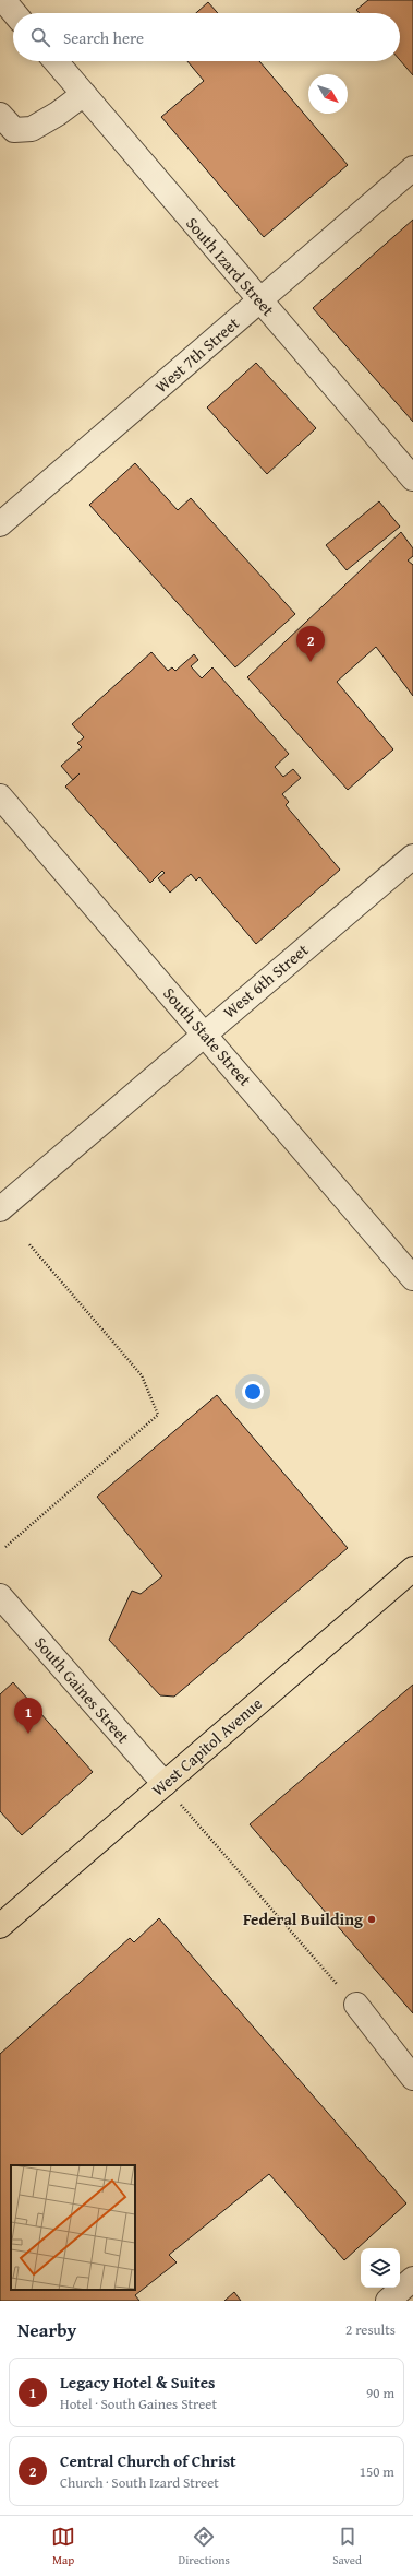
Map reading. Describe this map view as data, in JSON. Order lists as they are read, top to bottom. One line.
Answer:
{"streets":{"main road":["West Capitol Avenue"],"street":["South Izard Street","West 7th Street","West 6th Street","South State Street","South Gaines Street"]},"crossings":[["South Izard Street","West 7th Street"],["West 6th Street","South State Street"],["South Gaines Street","West Capitol Avenue"]],"places":["Federal Building"],"north":"bottom right","page":{"search":"Search here","pins":["2","1"],"heading":["Nearby","2 results"],"list":[{"mark":"1","name":"Legacy Hotel & Suites","note":"Hotel · South Gaines Street","value":"90 m"},{"mark":"2","name":"Central Church of Christ","note":"Church · South Izard Street","value":"150 m"}],"nav":["Map","Directions","Saved"]}}
